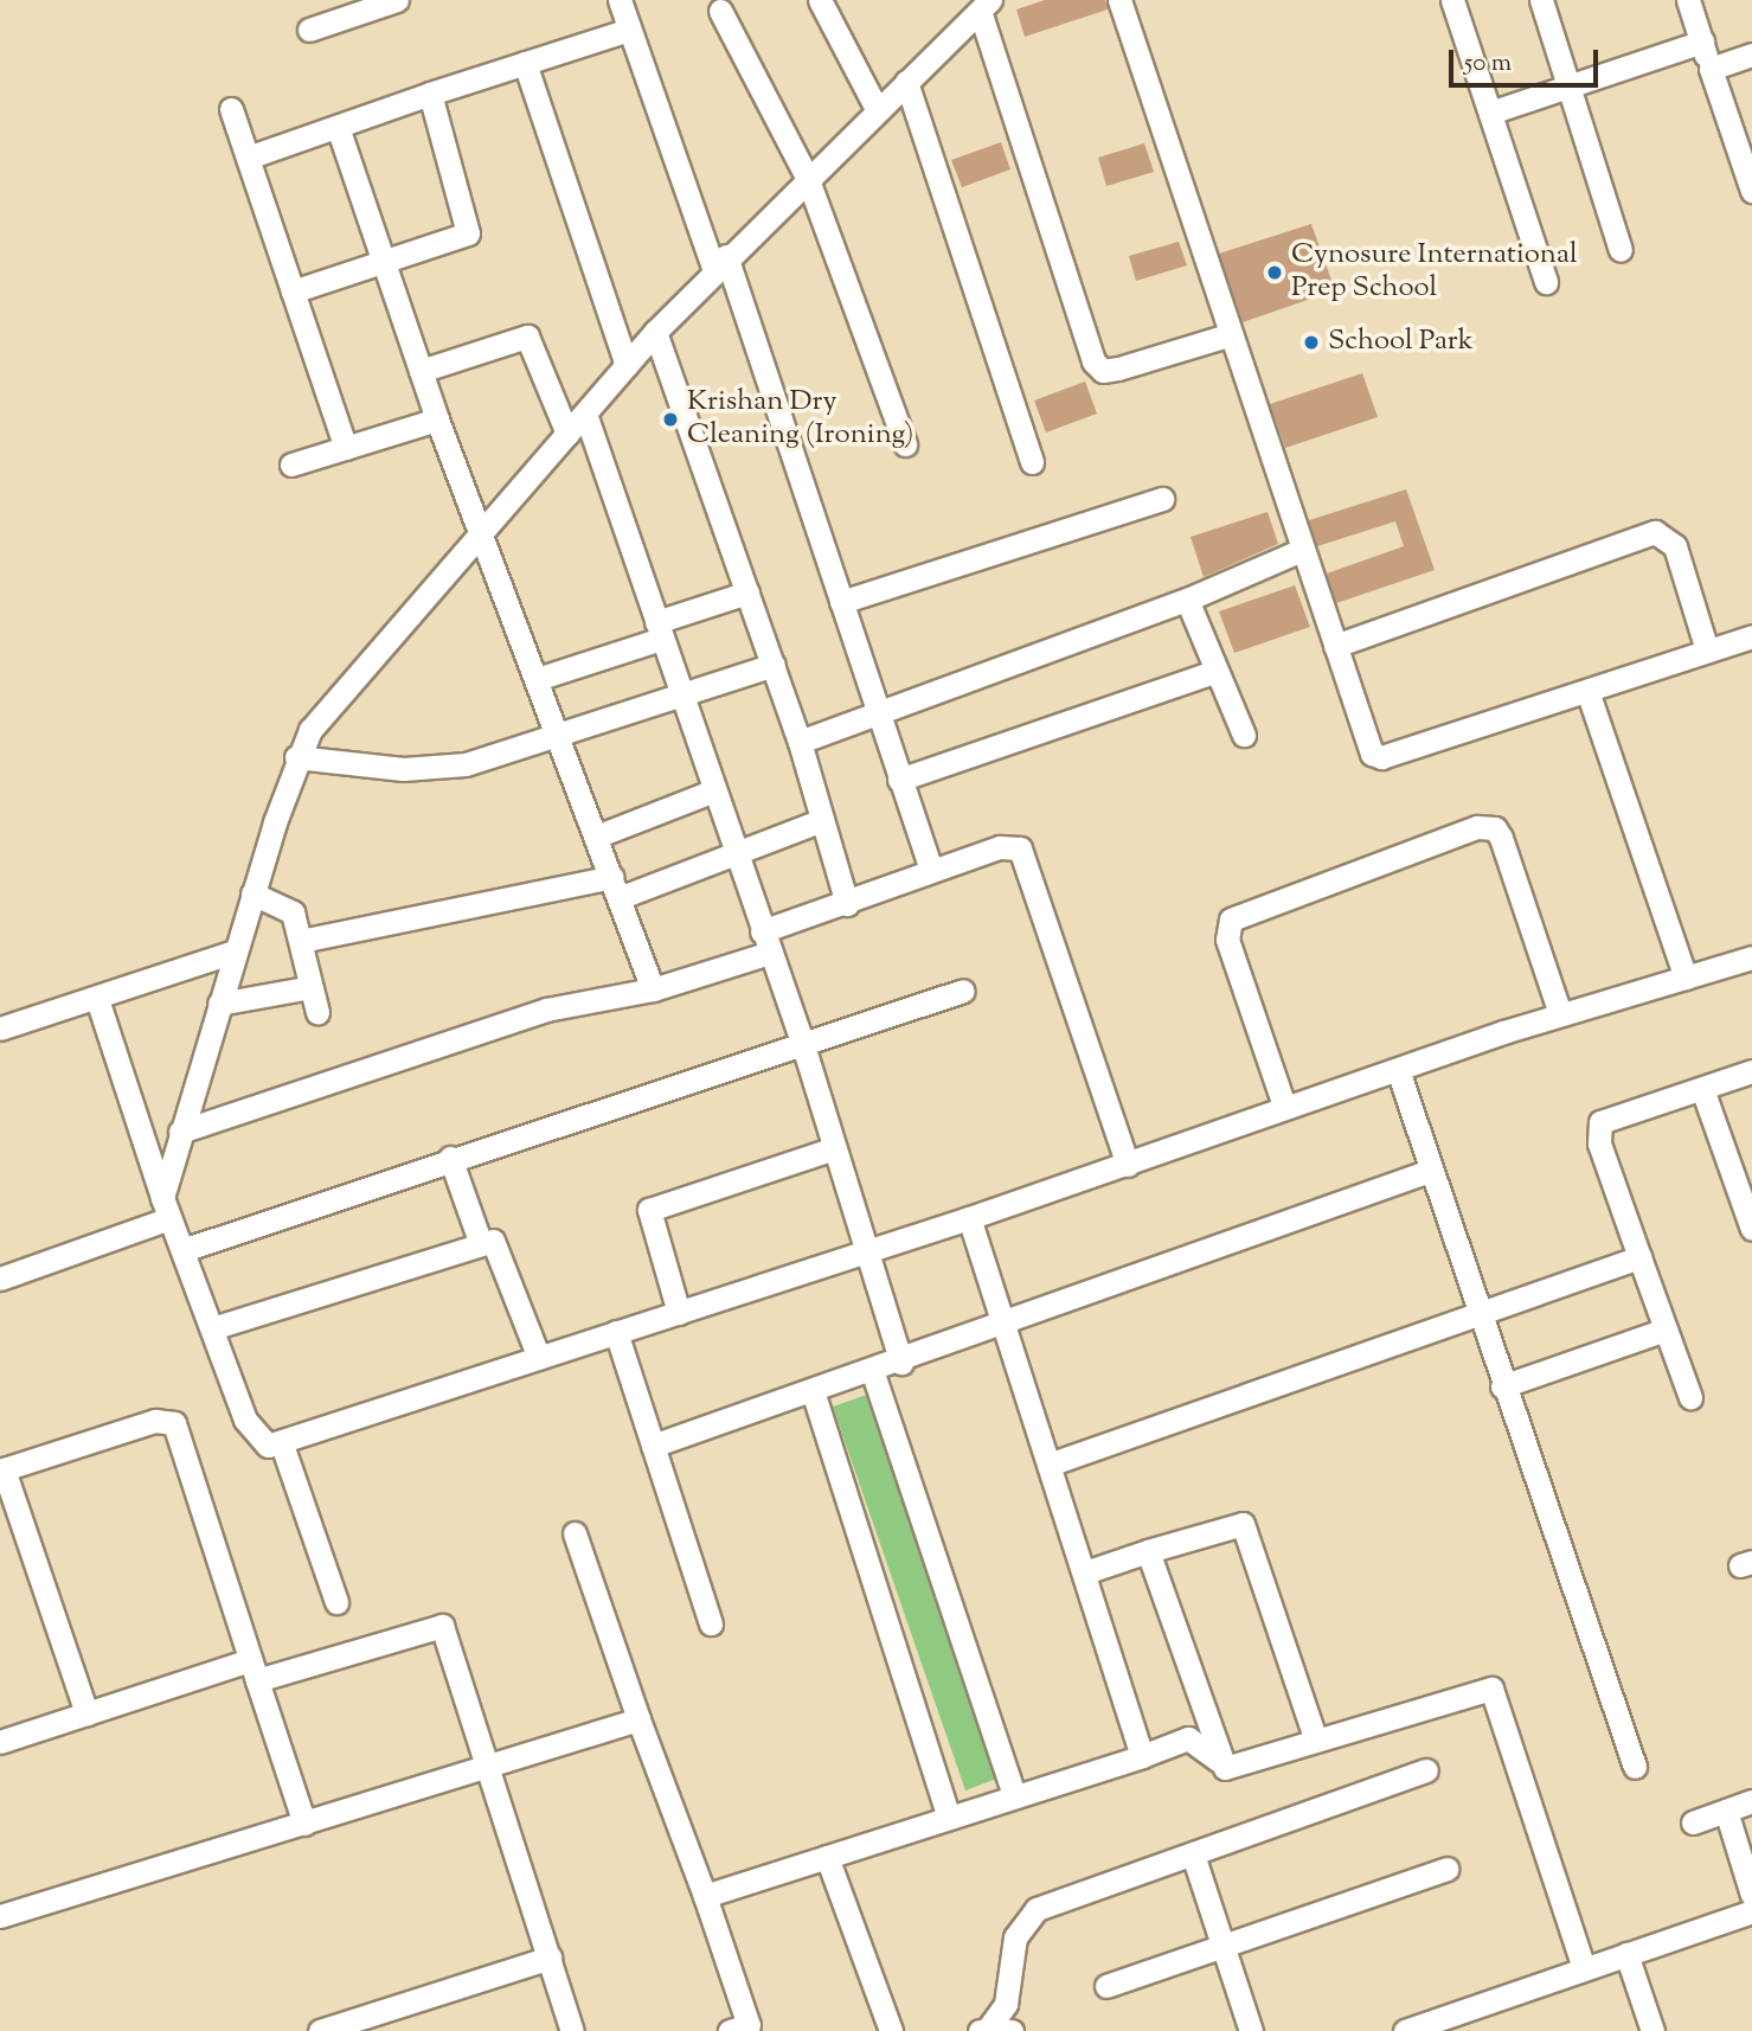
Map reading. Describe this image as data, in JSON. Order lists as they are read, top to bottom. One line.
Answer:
{"places":["Cynosure International Prep School","School Park","Krishan Dry Cleaning (Ironing)"],"scale_bar":"50 m"}
